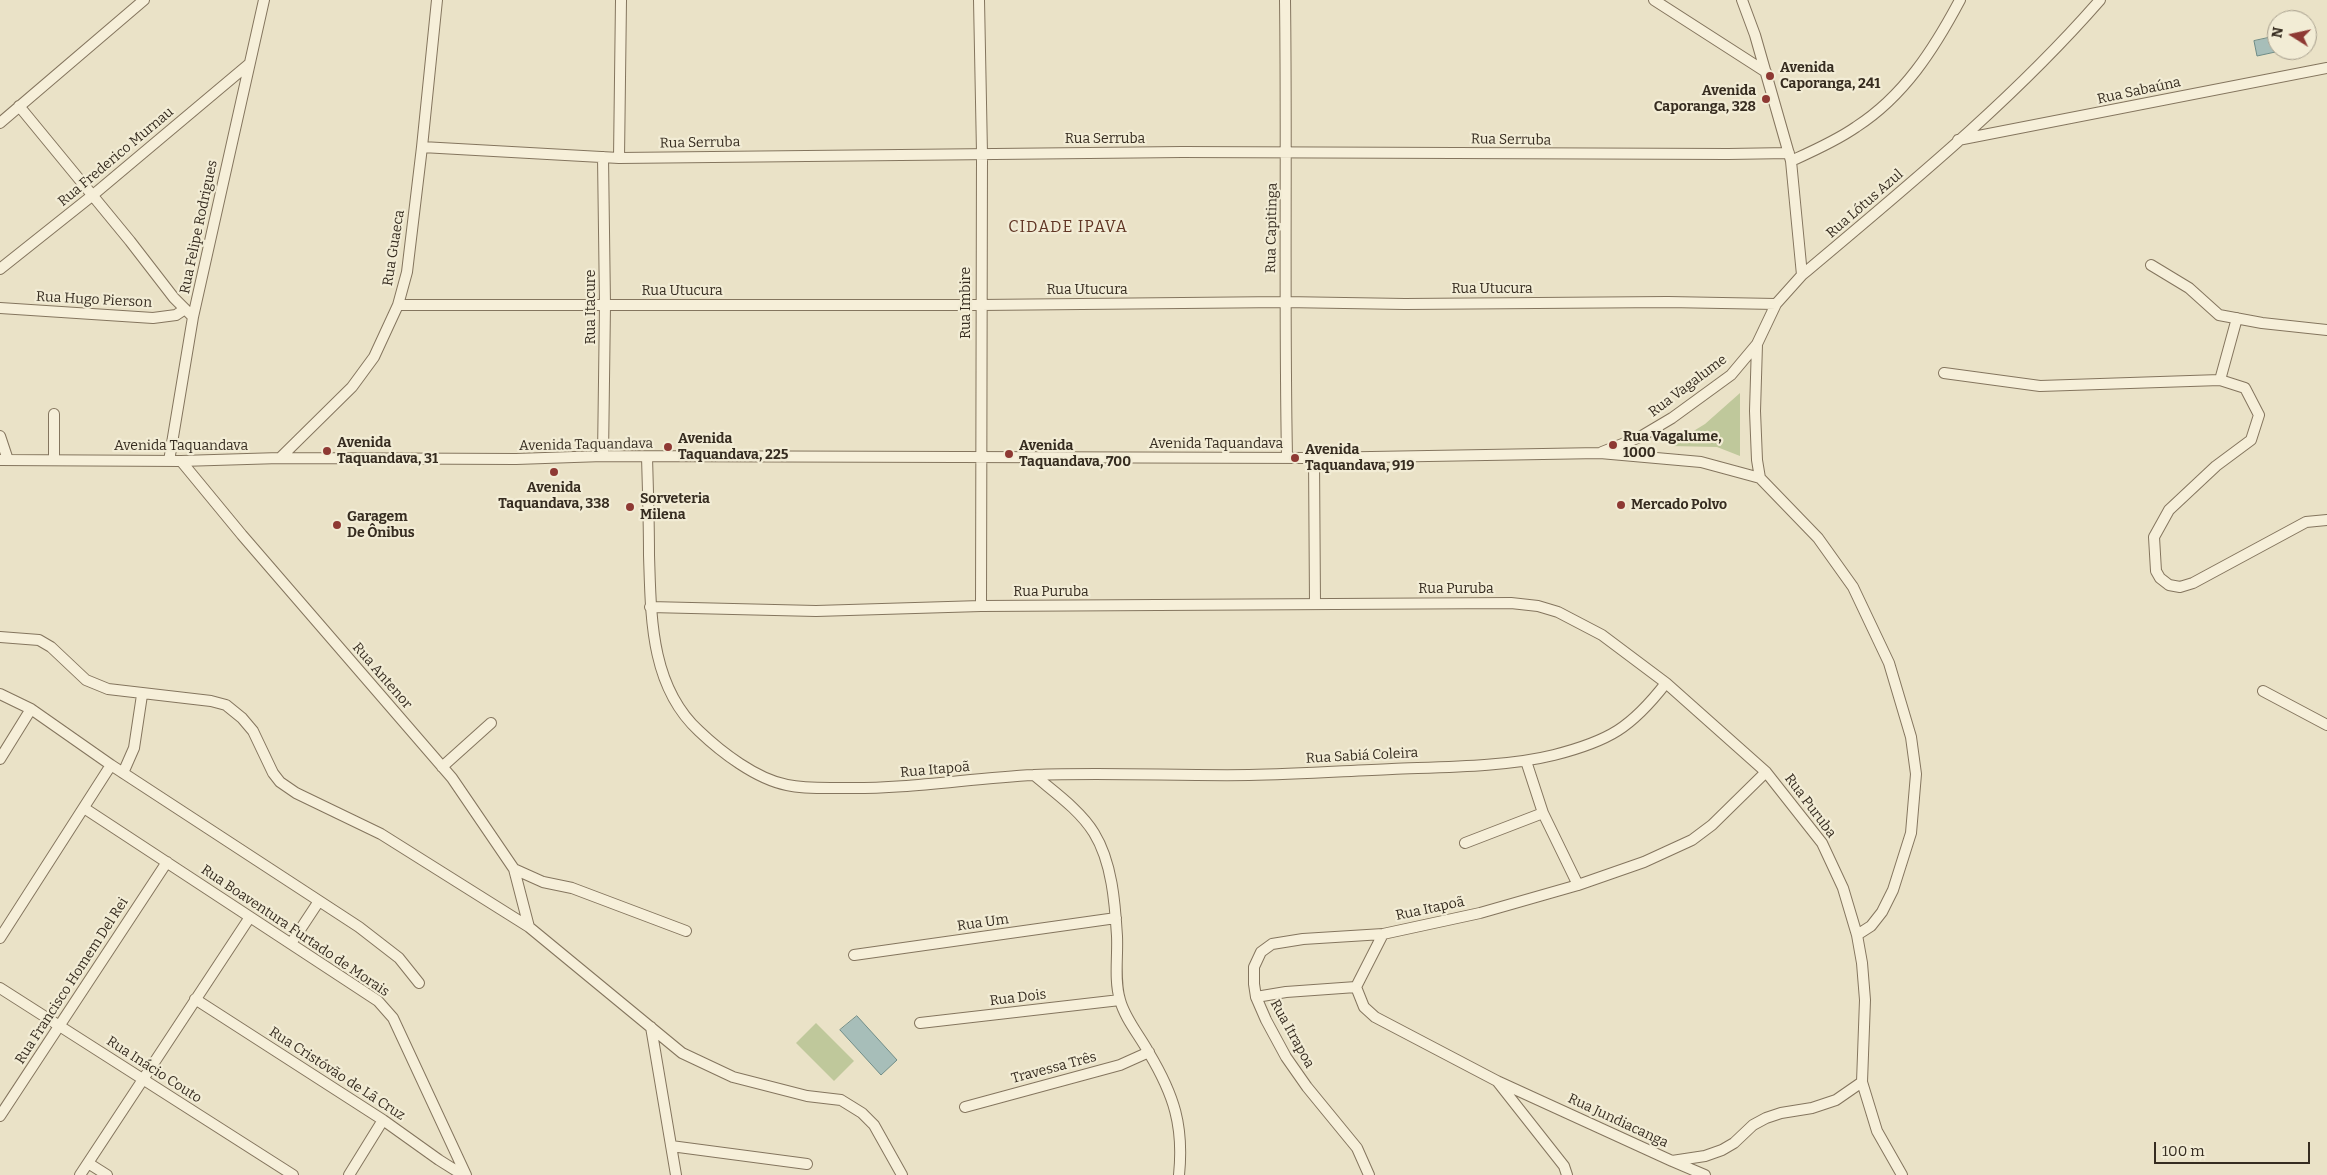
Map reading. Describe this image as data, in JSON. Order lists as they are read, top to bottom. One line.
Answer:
{"streets":{"street":["Rua Sabaúna","Rua Serruba","Rua Frederico Murnau","Rua Lótus Azul","Rua Felipe Rodrigues","Rua Capitinga","Rua Guaeca","Rua Utucura","Rua Hugo Pierson","Rua Imbire","Rua Itacure","Rua Vagalume","Avenida Taquandava","Rua Puruba","Rua Antenor","Rua Sabiá Coleira","Rua Itapoã","Rua Um","Rua Boaventura Furtado de Morais","Rua Francisco Homem Del Rei","Rua Dois","Rua Itrapoa","Travessa Três","Rua Inácio Couto","Rua Cristóvão de Lã Cruz","Rua Jundiacanga"]},"crossings":[["Rua Sabaúna","Rua Lótus Azul"],["Rua Serruba","Rua Capitinga"],["Rua Serruba","Rua Guaeca"],["Rua Serruba","Rua Imbire"],["Rua Serruba","Rua Itacure"],["Rua Frederico Murnau","Rua Felipe Rodrigues"],["Rua Lótus Azul","Rua Utucura"],["Rua Lótus Azul","Rua Vagalume"],["Rua Lótus Azul","Avenida Taquandava"],["Rua Felipe Rodrigues","Avenida Taquandava"],["Rua Capitinga","Rua Utucura"],["Rua Capitinga","Avenida Taquandava"],["Rua Guaeca","Rua Utucura"],["Rua Guaeca","Avenida Taquandava"],["Rua Utucura","Rua Imbire"],["Rua Utucura","Rua Itacure"],["Rua Imbire","Avenida Taquandava"],["Rua Imbire","Rua Puruba"],["Rua Itacure","Avenida Taquandava"],["Rua Vagalume","Avenida Taquandava"],["Avenida Taquandava","Rua Antenor"],["Avenida Taquandava","Rua Itapoã"],["Rua Puruba","Rua Sabiá Coleira"],["Rua Puruba","Rua Itapoã"],["Rua Puruba","Rua Jundiacanga"],["Rua Sabiá Coleira","Rua Itapoã"],["Rua Itapoã","Rua Itrapoa"],["Rua Boaventura Furtado de Morais","Rua Francisco Homem Del Rei"],["Rua Boaventura Furtado de Morais","Rua Cristóvão de Lã Cruz"],["Rua Francisco Homem Del Rei","Rua Inácio Couto"]],"districts":["CIDADE IPAVA"],"places":["Avenida Caporanga, 241","Avenida Caporanga, 328","Rua Vagalume, 1000","Avenida Taquandava, 225","Avenida Taquandava, 31","Avenida Taquandava, 700","Avenida Taquandava, 919","Avenida Taquandava, 338","Mercado Polvo","Sorveteria Milena","Garagem De Ônibus"],"scale_bar":"100 m","north":"left"}
